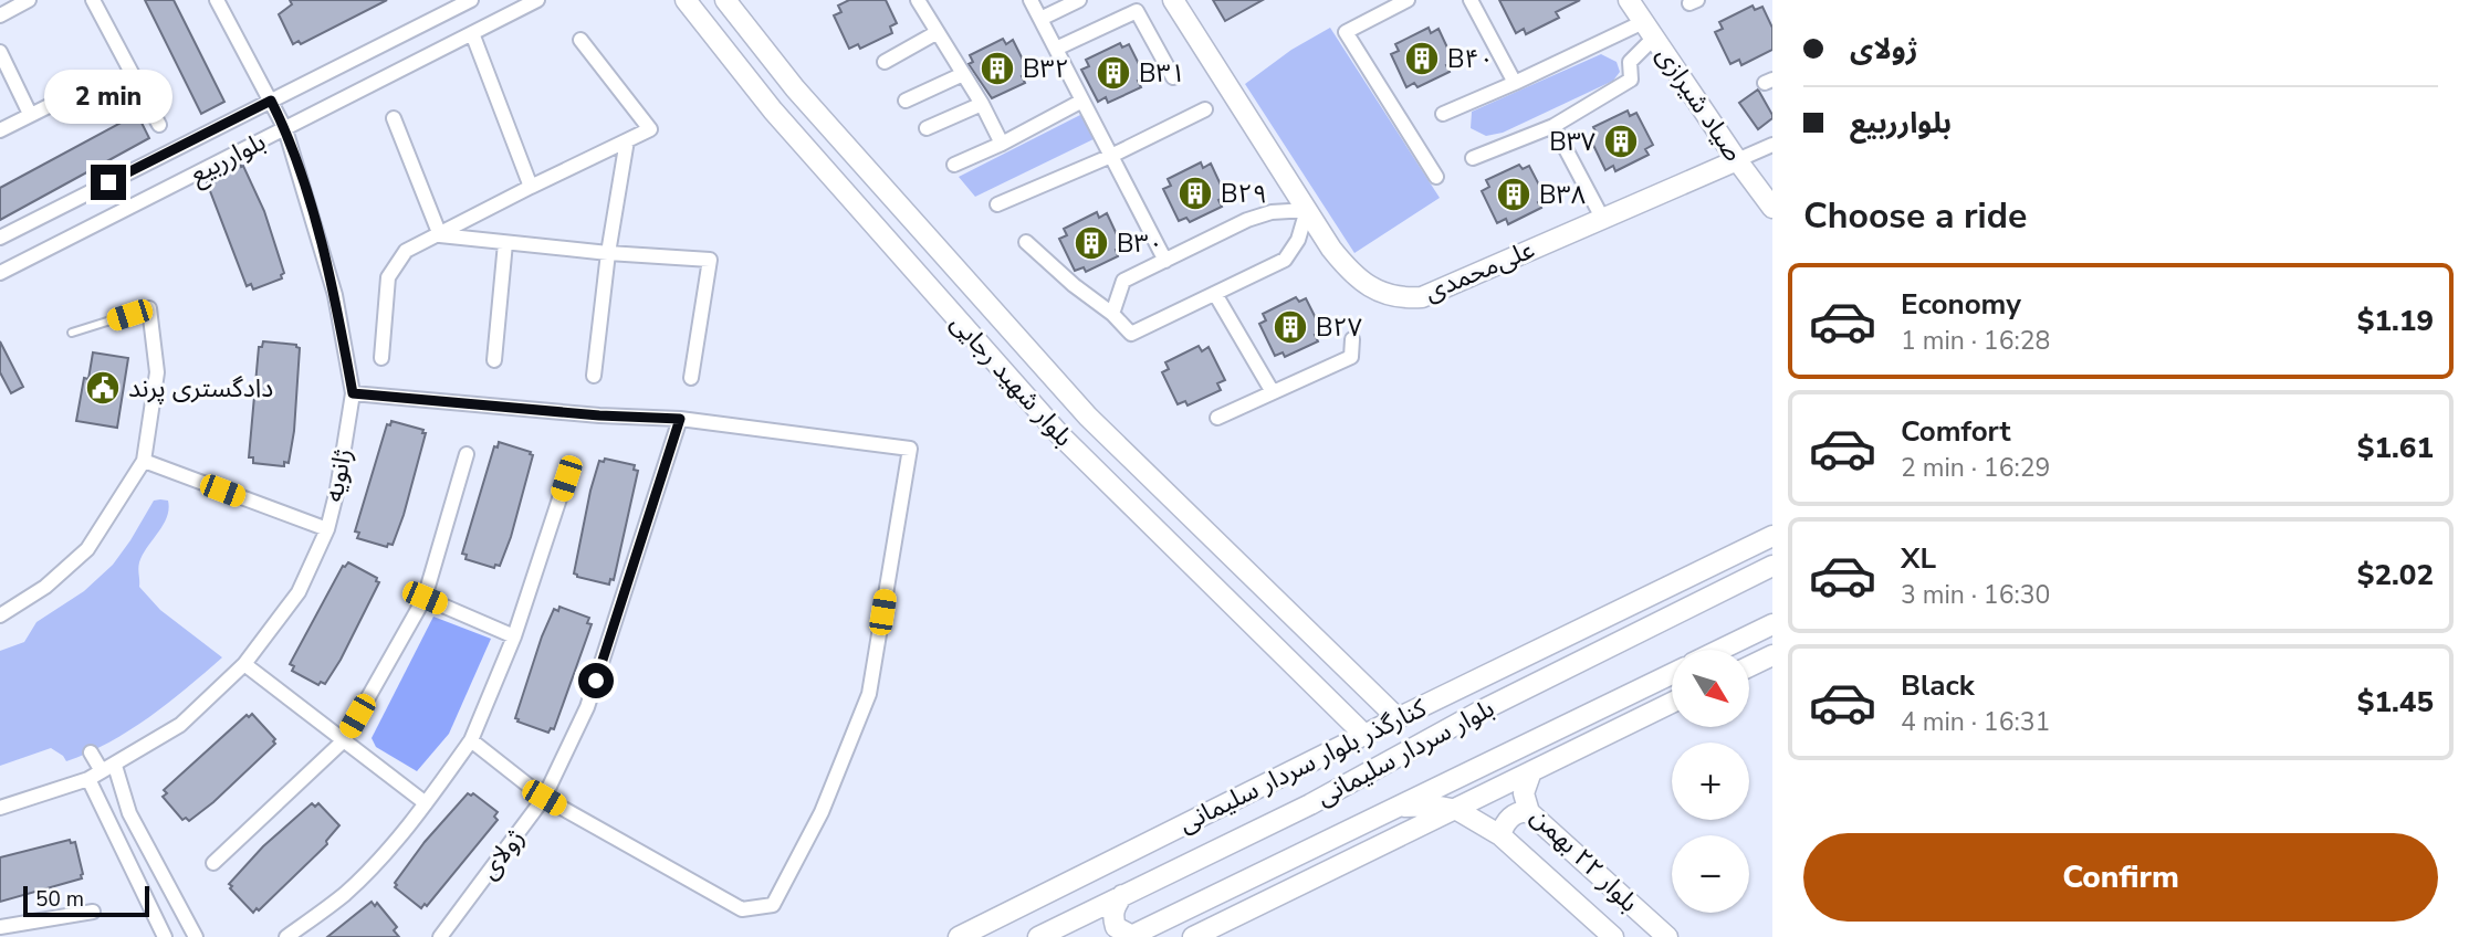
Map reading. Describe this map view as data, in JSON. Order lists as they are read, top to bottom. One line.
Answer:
{"streets":{"main road":["صیاد شیرازی","علی‌محمدی","بلوار شهید رجایی","بلوار سردار سلیمانی","کنارگذر بلوار سردار سلیمانی","بلوار ۲۲ بهمن"],"street":["بلوارربیع","ژانویه","ژولای"]},"crossings":[["صیاد شیرازی","علی‌محمدی"],["بلوارربیع","ژانویه"],["بلوار شهید رجایی","کنارگذر بلوار سردار سلیمانی"]],"places":{"building":["B۴۰","B۳۲","B۳۱","B۳۷","B۲۹","B۳۸","B۳۰","B۲۷"],"public building":["دادگستری پرند"]},"scale_bar":"50 m","north":"bottom right","page":{"banner":["ژولای","بلوارربیع"],"bubble":"2 min","heading":"Choose a ride","list":[{"name":"Economy","note":"1 min · 16:28","value":"$1.19"},{"name":"Comfort","note":"2 min · 16:29","value":"$1.61"},{"name":"XL","note":"3 min · 16:30","value":"$2.02"},{"name":"Black","note":"4 min · 16:31","value":"$1.45"}],"map_buttons":["+","−"],"buttons":"Confirm","scale":"50 m"}}
